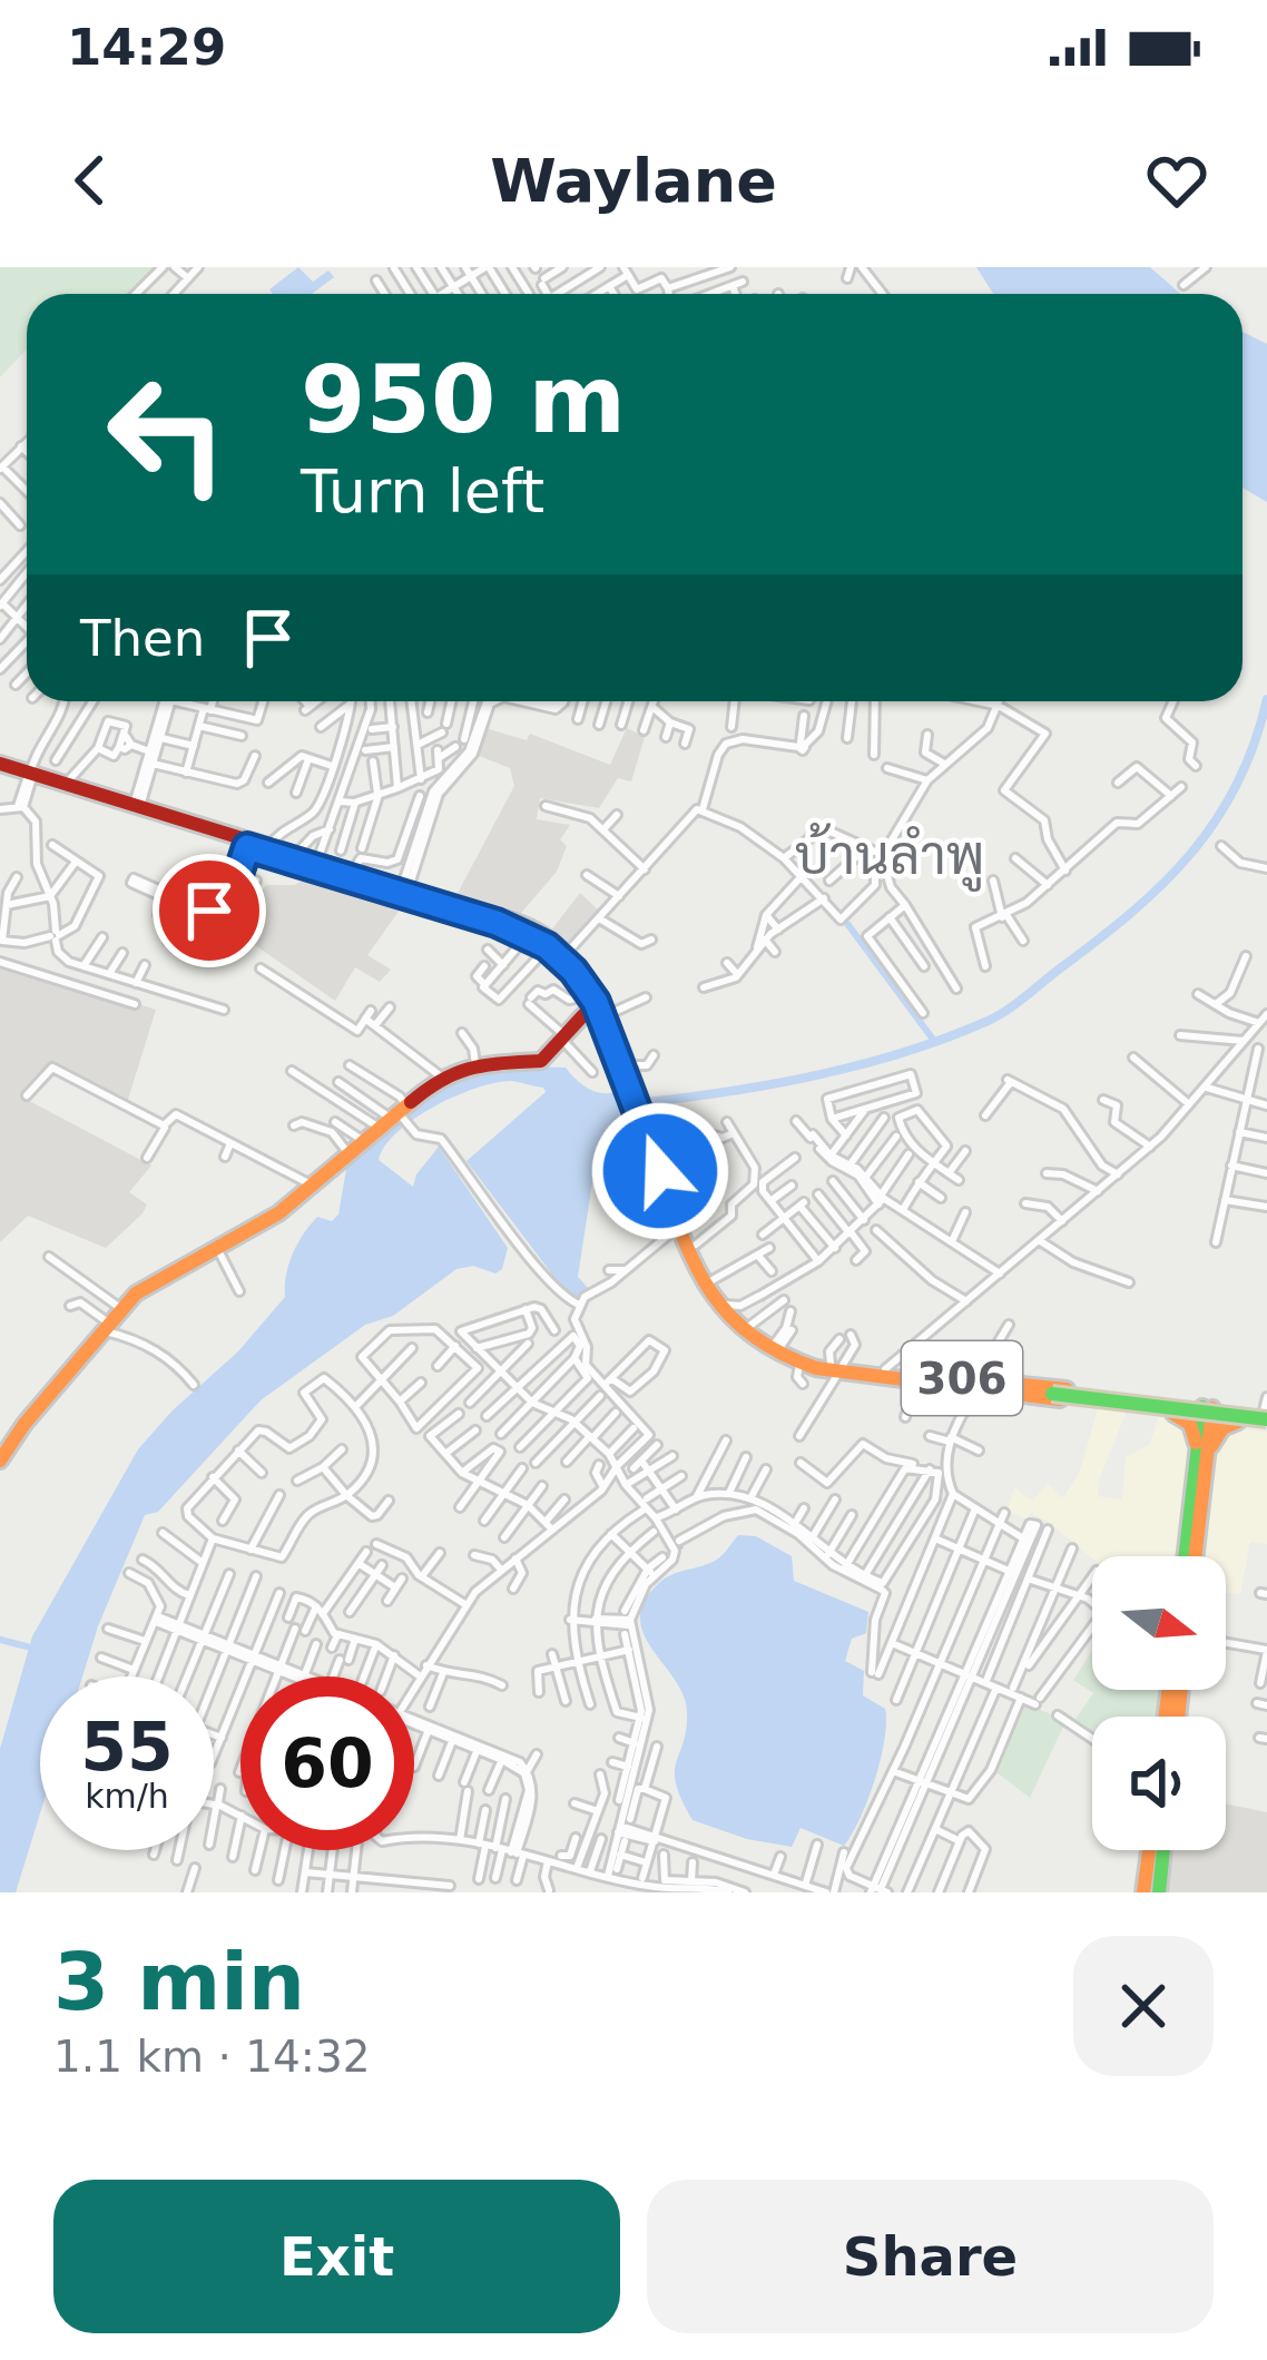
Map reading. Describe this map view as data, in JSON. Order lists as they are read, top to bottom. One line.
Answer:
{"streets":{"main road":["306"]},"districts":["บ้านลำพู"],"north":"right","page":{"status":"14:29","header":"Waylane","turn":["950 m","Turn left"],"then":"Then","speed":"55 km/h","limit":"60","heading":["3 min","1.1 km · 14:32"],"buttons":["Exit","Share"]}}
